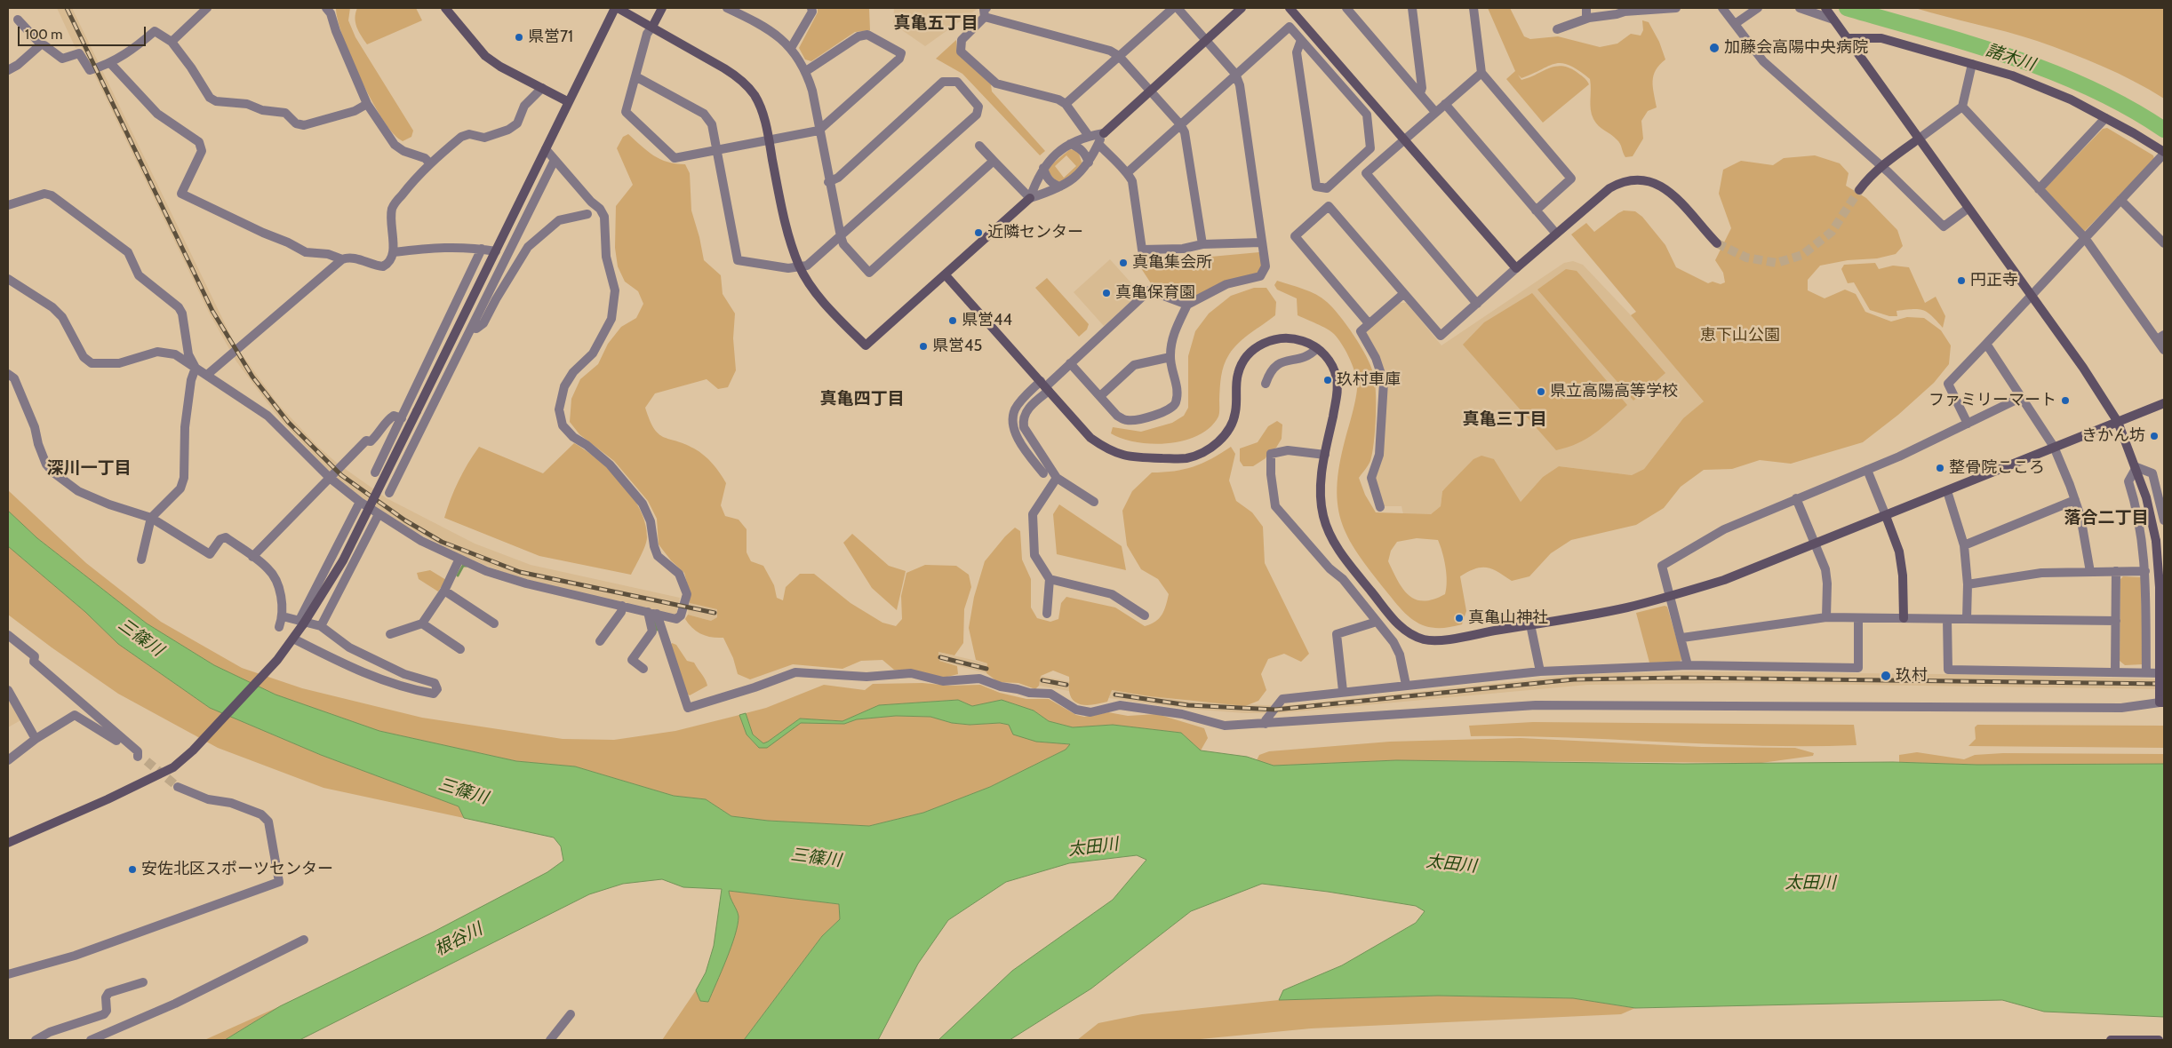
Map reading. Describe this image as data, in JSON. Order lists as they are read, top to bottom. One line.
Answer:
{"districts":["真亀五丁目","真亀四丁目","真亀三丁目","深川一丁目","落合二丁目"],"water":["諸木川","三篠川","太田川","根谷川"],"parks":["恵下山公園"],"places":["県営71","加藤会高陽中央病院","近隣センター","真亀集会所","円正寺","真亀保育園","県営44","県営45","玖村車庫","県立高陽高等学校","ファミリーマート","きかん坊","整骨院こころ","真亀山神社","玖村","安佐北区スポーツセンター"],"scale_bar":"100 m"}
